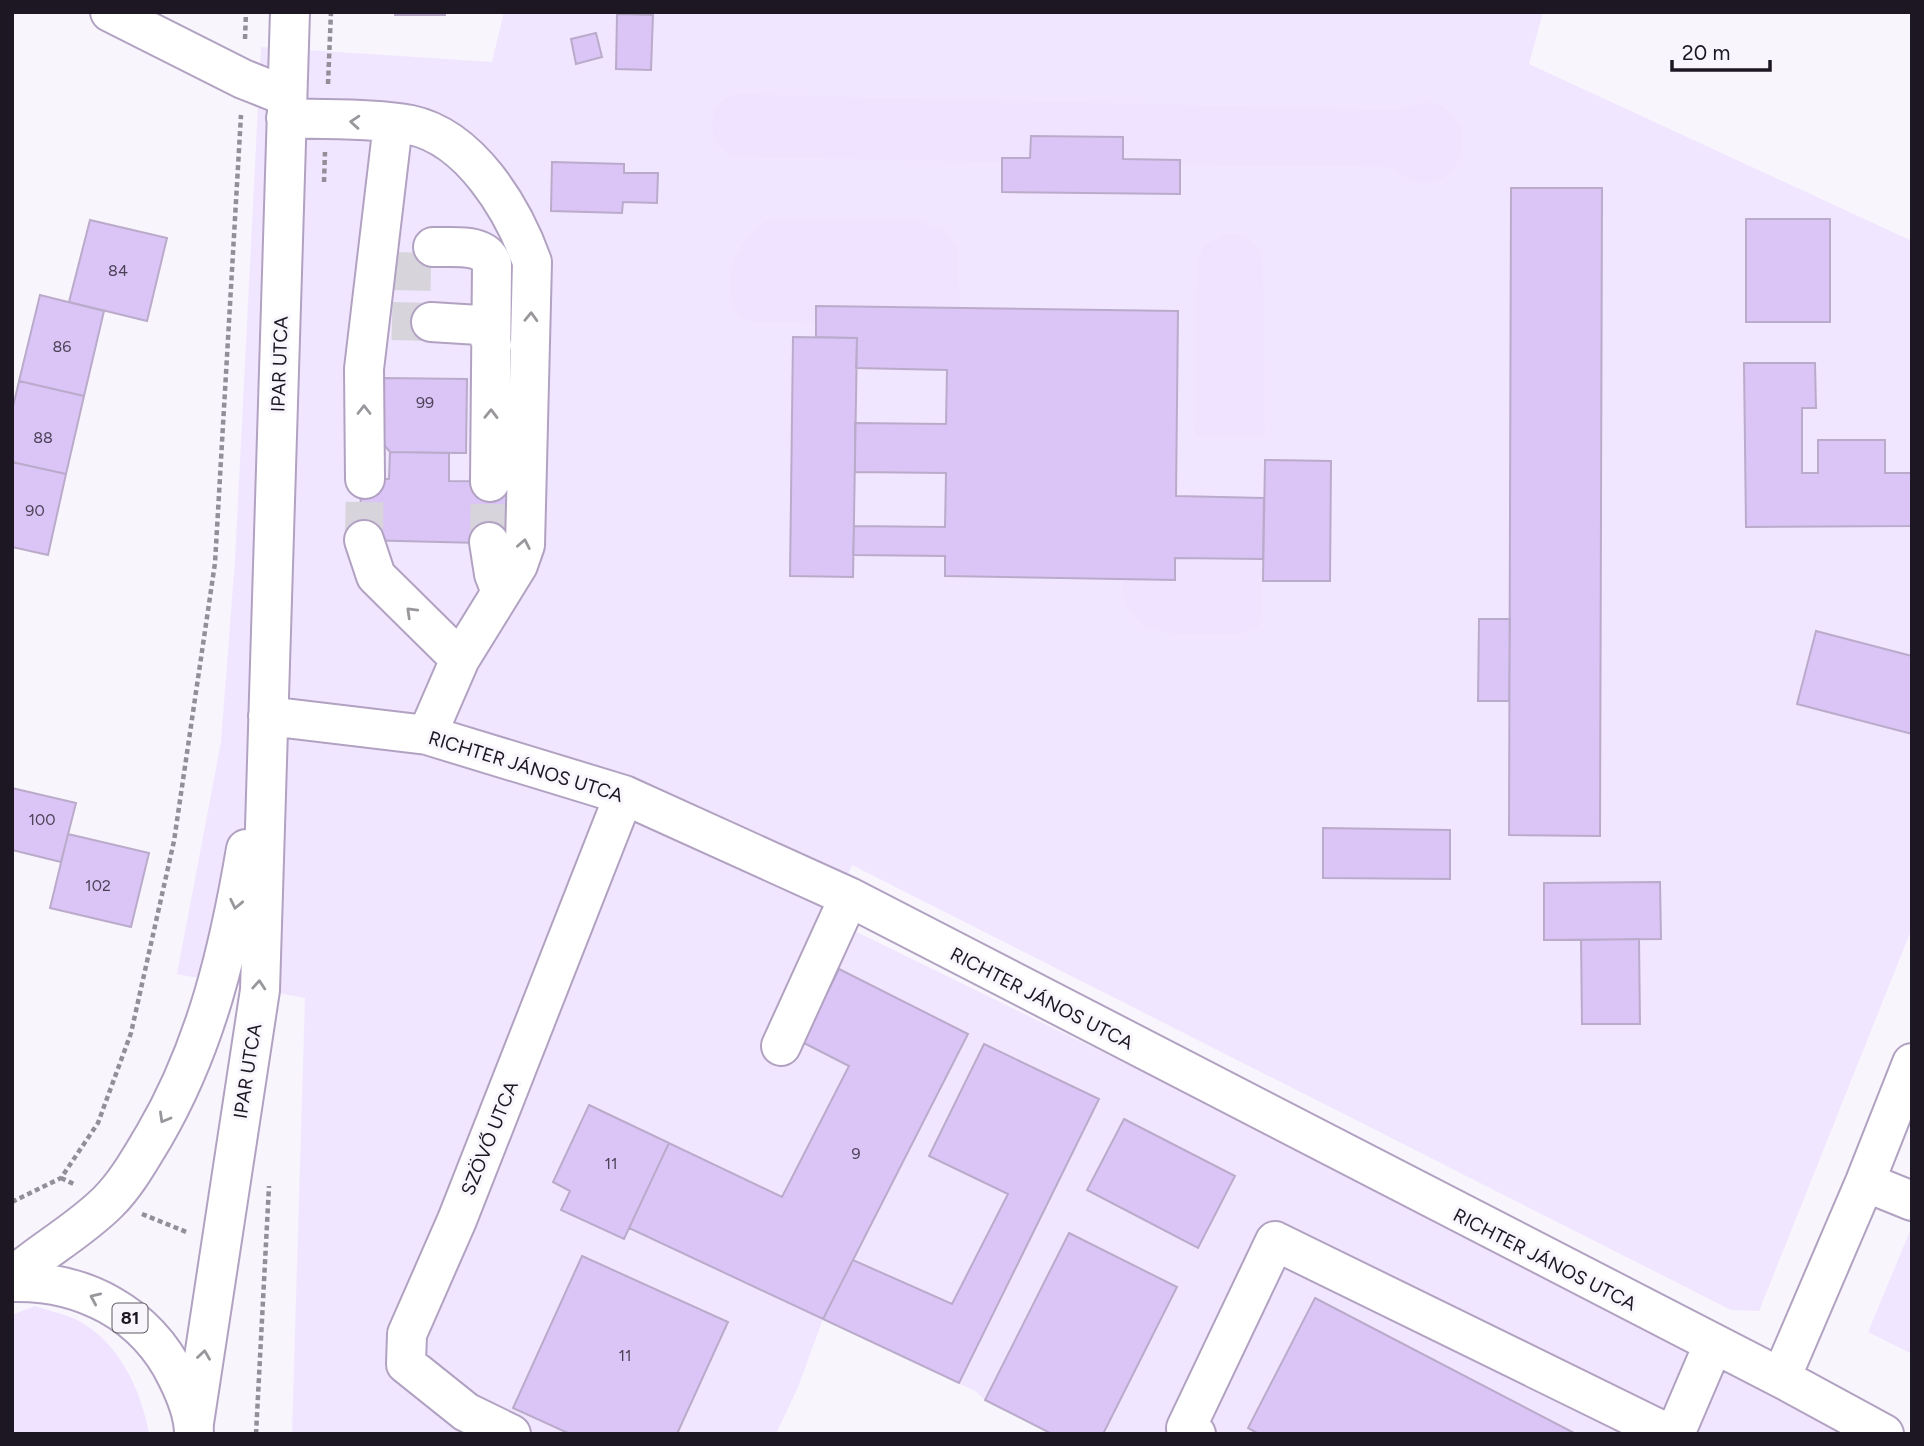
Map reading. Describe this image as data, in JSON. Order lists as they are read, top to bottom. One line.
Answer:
{"streets":{"street":["IPAR UTCA","RICHTER JÁNOS UTCA","SZÖVŐ UTCA","81"]},"crossings":[["IPAR UTCA","RICHTER JÁNOS UTCA"],["IPAR UTCA","81"],["RICHTER JÁNOS UTCA","SZÖVŐ UTCA"]],"house_numbers":["84","86","99","88","90","100","102","9","11","11"],"scale_bar":"20 m"}
